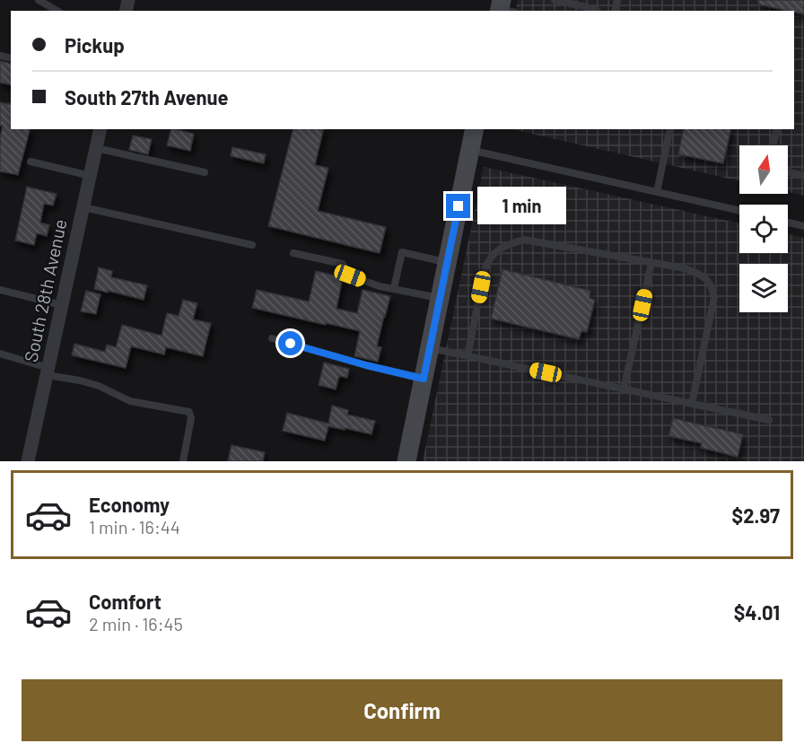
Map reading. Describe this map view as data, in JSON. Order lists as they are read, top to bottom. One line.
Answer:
{"streets":{"street":["South 28th Avenue"]},"north":"top","page":{"banner":["Pickup","South 27th Avenue"],"bubble":"1 min","list":[{"name":"Economy","note":"1 min · 16:44","value":"$2.97"},{"name":"Comfort","note":"2 min · 16:45","value":"$4.01"}],"buttons":"Confirm"}}
